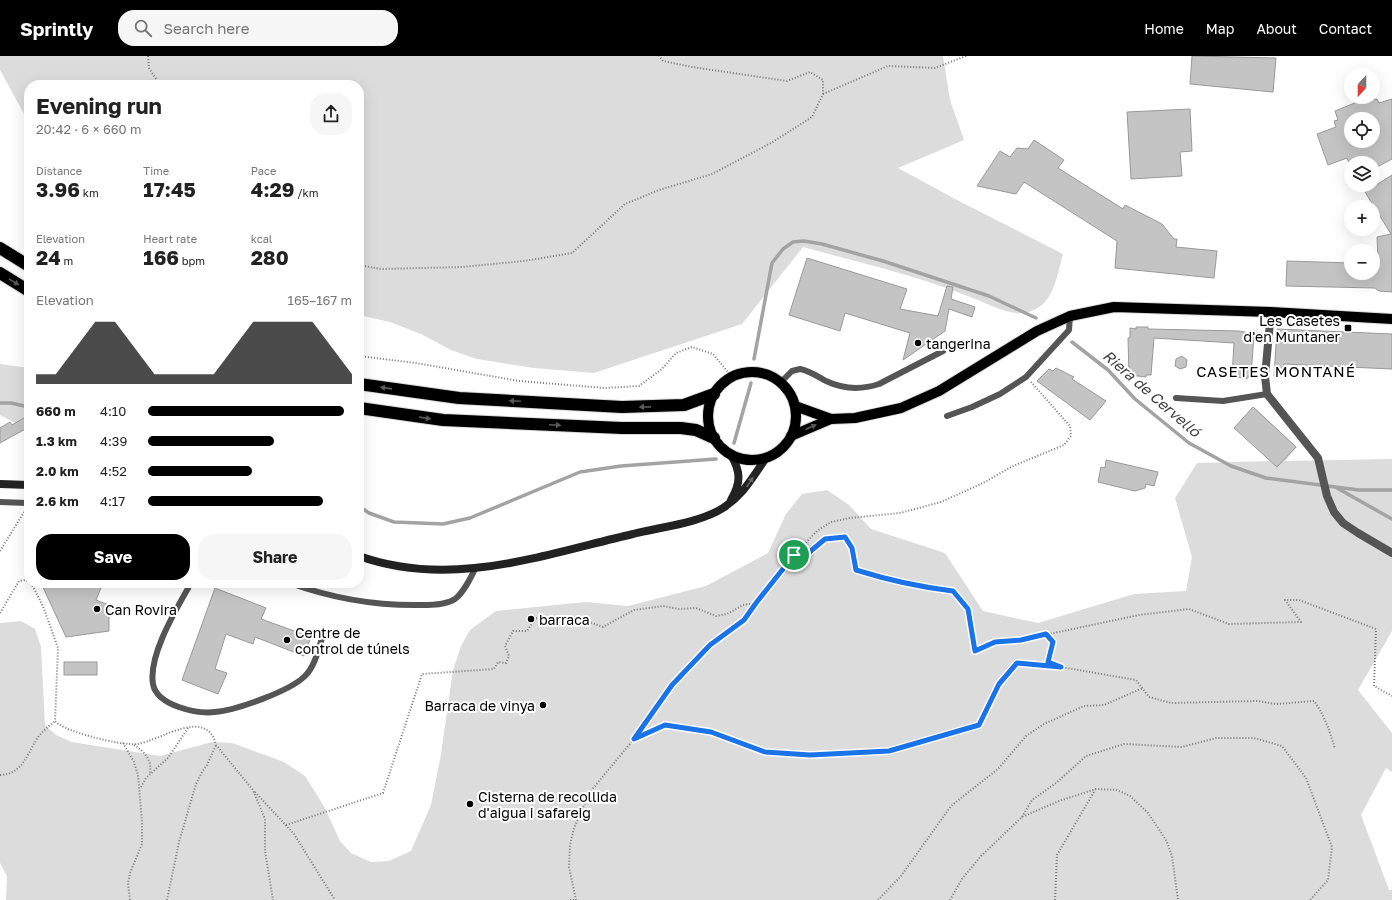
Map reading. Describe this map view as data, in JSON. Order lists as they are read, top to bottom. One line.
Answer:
{"districts":["CASETES MONTANÉ"],"water":["Riera de Cervelló"],"places":{"transit":["Les Casetes d'en Muntaner"],"other":["tangerina","Can Rovira","barraca","Centre de control de túnels","Barraca de vinya","Cisterna de recollida d'aigua i safareig"]},"north":"bottom","page":{"header":"Sprintly","search":"Search here","nav":["Home","Map","About","Contact"],"map_buttons":["+","−"],"heading":["Evening run","20:42 · 6 × 660 m"],"stats":[["Distance","3.96 km"],["Time","17:45"],["Pace","4:29 /km"],["Elevation","24 m"],["Heart rate","166 bpm"],["kcal","280"]],"chart":["Elevation","165–167 m"],"list":[{"name":"660 m","note":"4:10"},{"name":"1.3 km","note":"4:39"},{"name":"2.0 km","note":"4:52"},{"name":"2.6 km","note":"4:17"}],"buttons":["Save","Share"]}}
